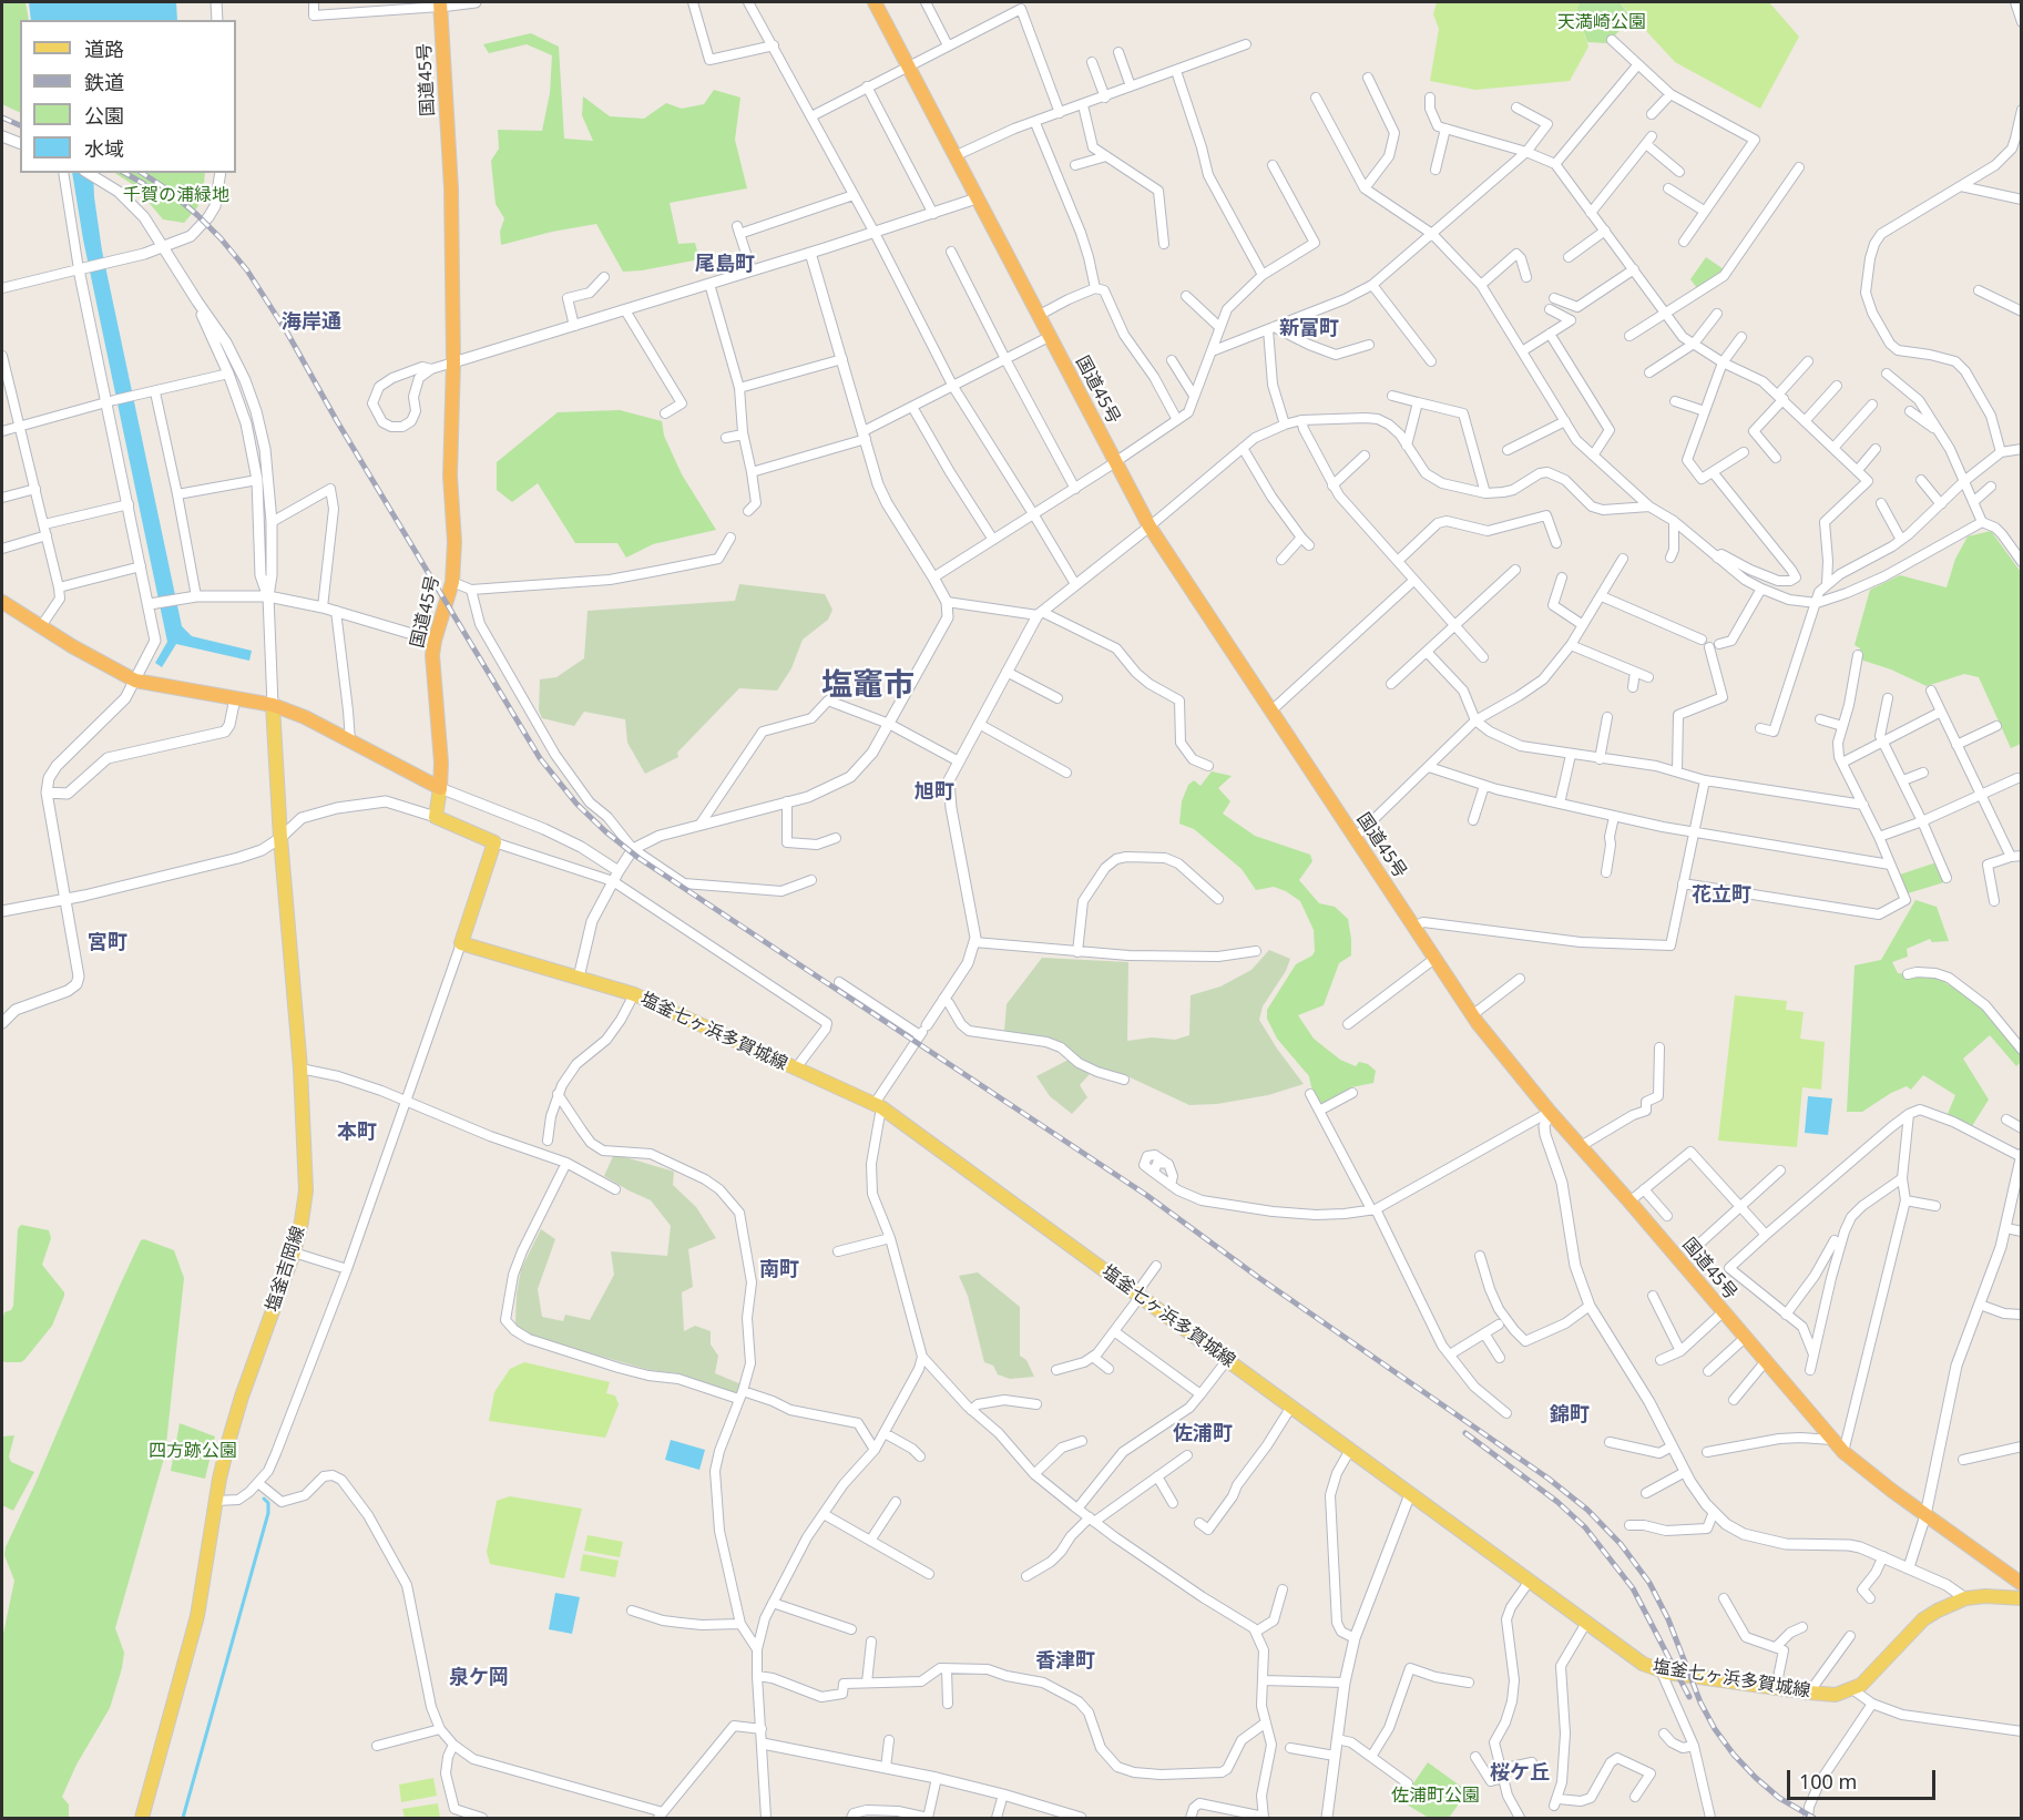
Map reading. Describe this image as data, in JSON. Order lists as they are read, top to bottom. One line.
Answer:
{"streets":{"highway":["国道45号"],"main road":["塩釜七ヶ浜多賀城線","塩釜吉岡線"]},"districts":["尾島町","海岸通","新富町","塩竈市","旭町","花立町","宮町","本町","南町","錦町","佐浦町","香津町","泉ケ岡","桜ケ丘"],"parks":["天満崎公園","千賀の浦緑地","四方跡公園","佐浦町公園"],"legend":["道路","鉄道","公園","水域"],"scale_bar":"100 m"}
